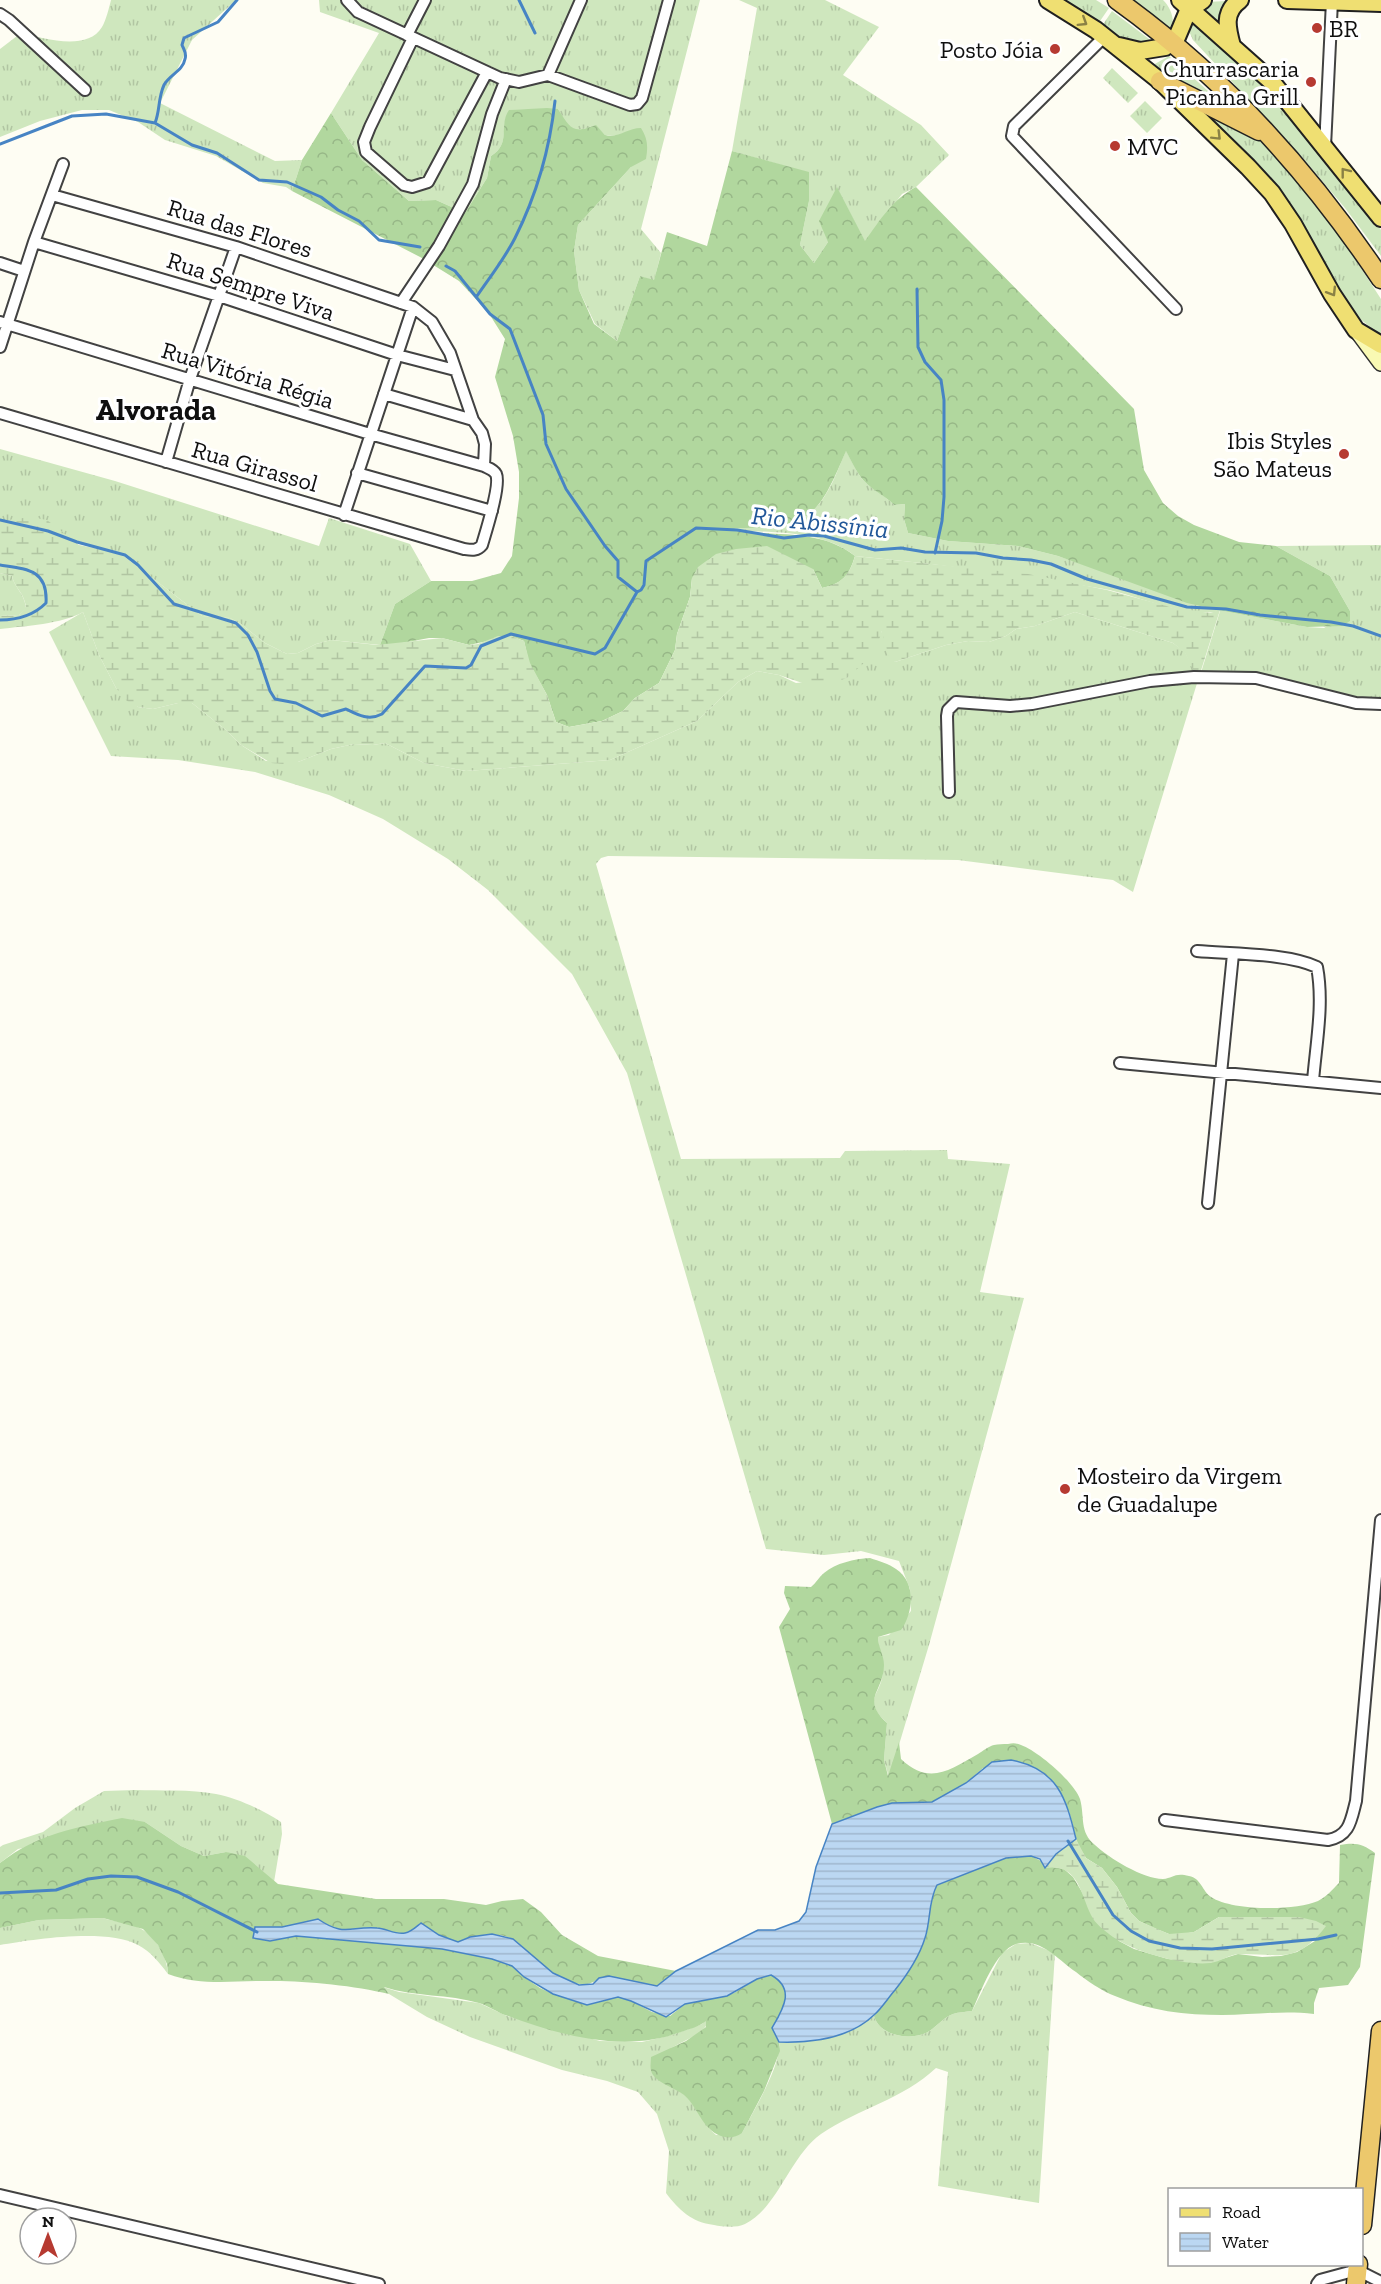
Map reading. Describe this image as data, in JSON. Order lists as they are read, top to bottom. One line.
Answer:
{"streets":{"street":["Rua das Flores","Rua Sempre Viva","Rua Vitória Régia","Rua Girassol"]},"districts":["Alvorada"],"water":["Rio Abissínia"],"places":["BR","Posto Jóia","Churrascaria Picanha Grill","MVC","Ibis Styles São Mateus","Mosteiro da Virgem de Guadalupe"],"legend":["Road","Water"],"north":"top"}
